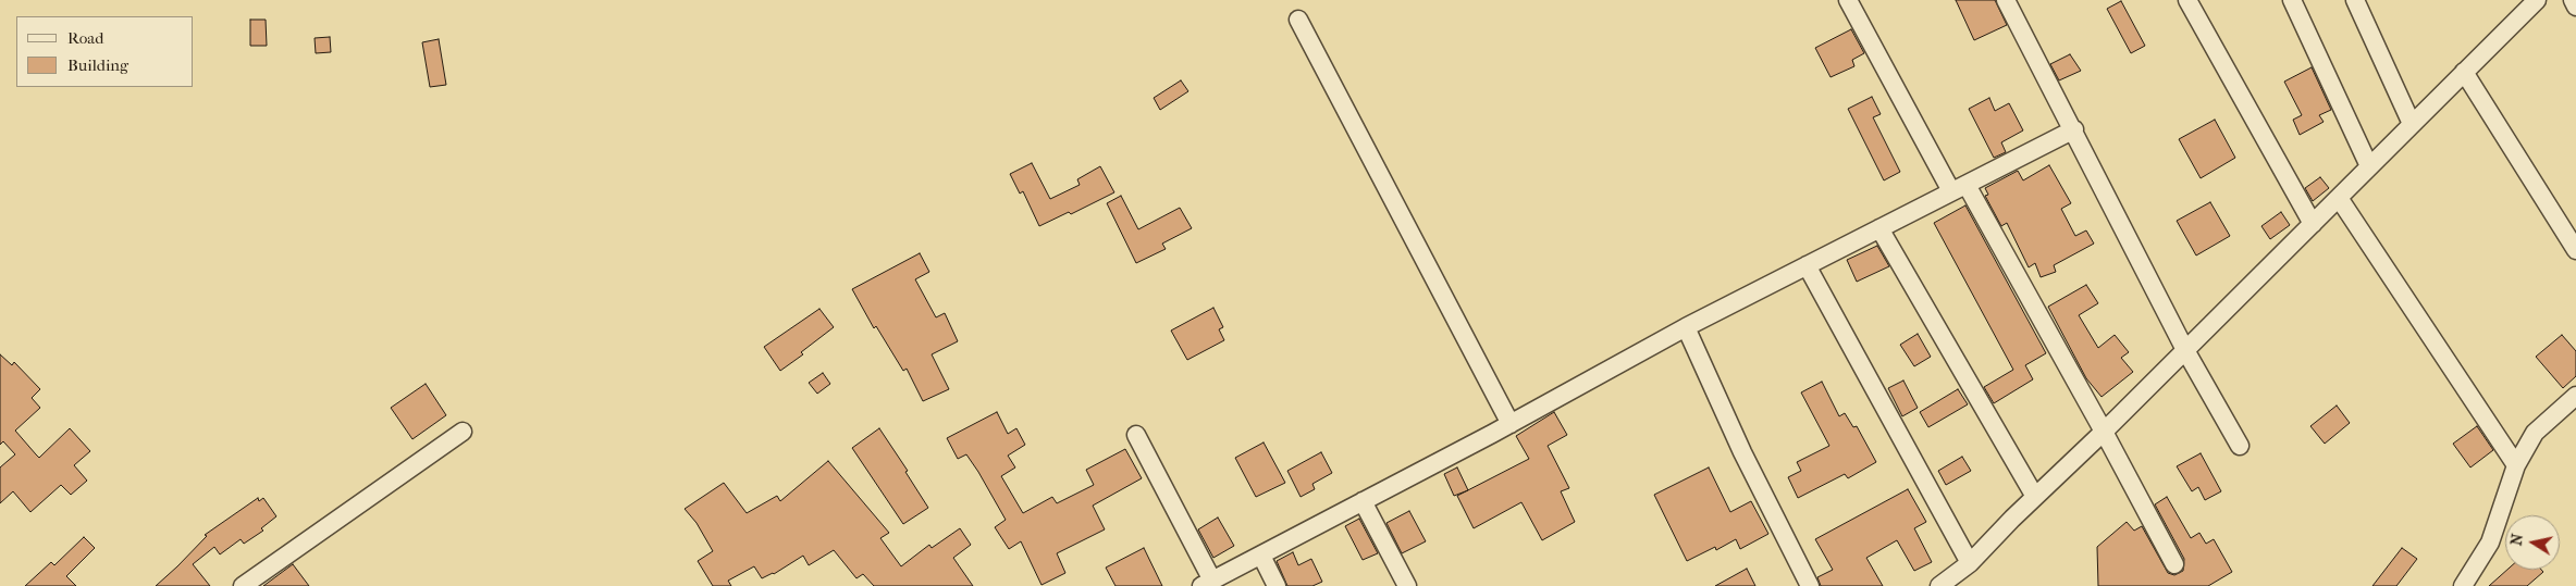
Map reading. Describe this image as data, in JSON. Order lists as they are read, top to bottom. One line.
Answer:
{"legend":["Road","Building"],"north":"left"}
